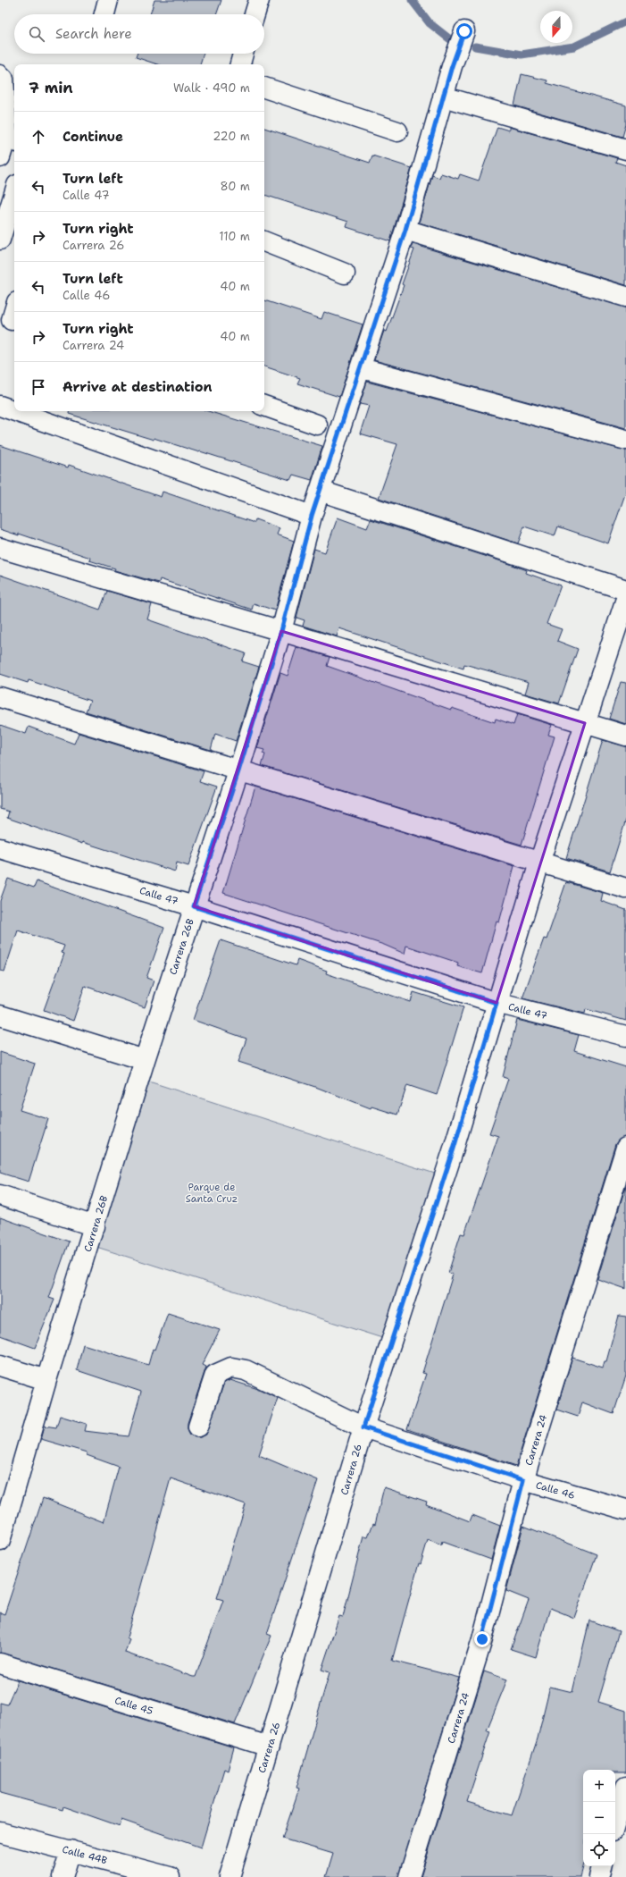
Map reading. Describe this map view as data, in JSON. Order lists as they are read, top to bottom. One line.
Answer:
{"streets":{"street":["Calle 47","Carrera 26B","Carrera 24","Carrera 26","Calle 46","Calle 45","Calle 44B"]},"crossings":[["Calle 47","Carrera 26B"],["Calle 47","Carrera 26"],["Carrera 24","Calle 46"],["Carrera 26","Calle 46"],["Carrera 26","Calle 45"]],"parks":["Parque de Santa Cruz"],"north":"bottom","page":{"search":"Search here","heading":["7 min","Walk · 490 m"],"list":[["Continue","220 m"],["Turn left","Calle 47","80 m"],["Turn right","Carrera 26","110 m"],["Turn left","Calle 46","40 m"],["Turn right","Carrera 24","40 m"],"Arrive at destination"],"map_buttons":["+","−"]}}
